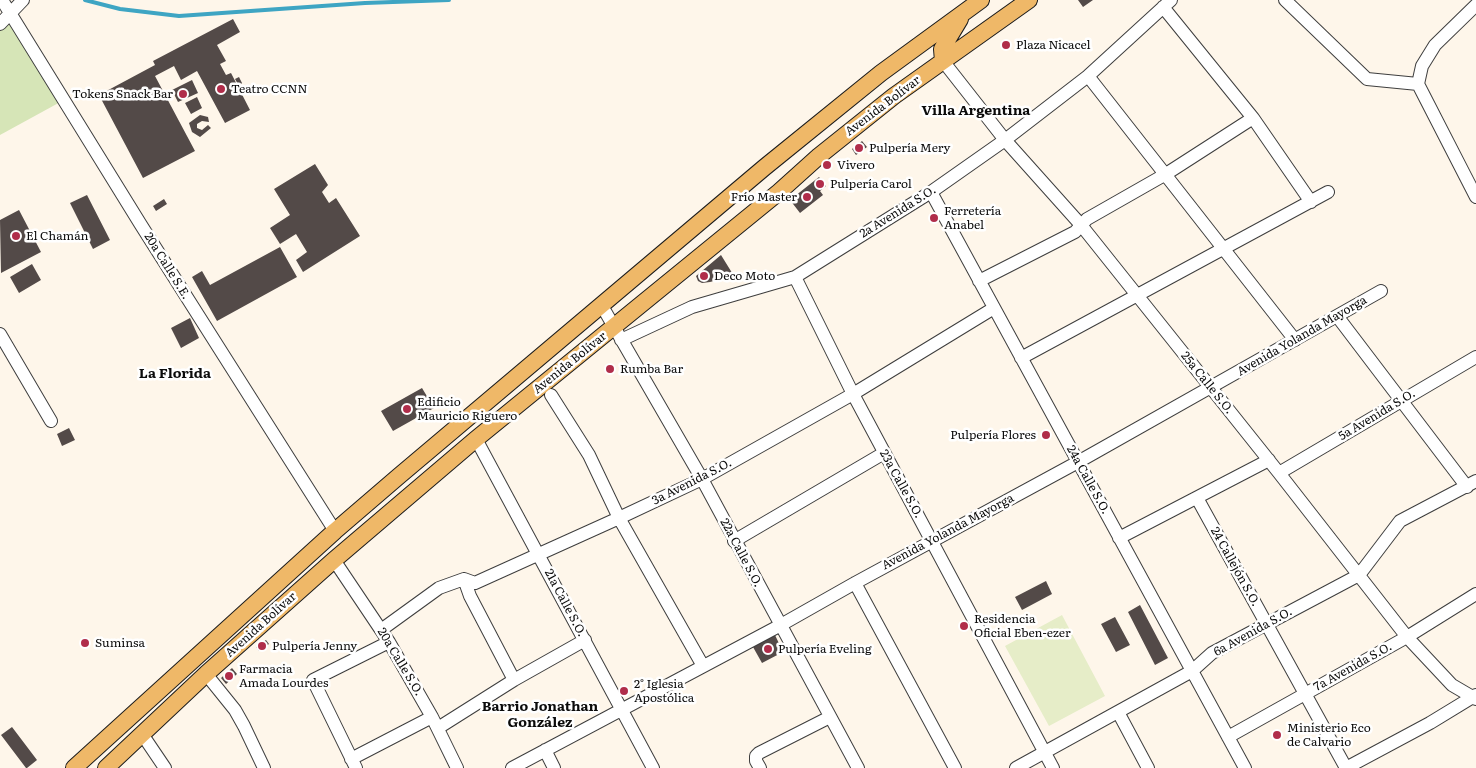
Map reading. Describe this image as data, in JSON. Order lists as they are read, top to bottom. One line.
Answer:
{"streets":{"main road":["Avenida Bolívar"],"street":["2a Avenida S.O.","20a Calle S.E.","Avenida Yolanda Mayorga","25a Calle S.O.","5a Avenida S.O.","24a Calle S.O.","3a Avenida S.O.","23a Calle S.O.","22a Calle S.O.","24 Callejón S.O.","21a Calle S.O.","6a Avenida S.O.","20a Calle S.O.","7a Avenida S.O."]},"crossings":[["Avenida Bolívar","2a Avenida S.O."],["Avenida Bolívar","20a Calle S.E."],["Avenida Bolívar","25a Calle S.O."],["Avenida Bolívar","22a Calle S.O."],["Avenida Bolívar","21a Calle S.O."],["Avenida Bolívar","20a Calle S.O."],["2a Avenida S.O.","25a Calle S.O."],["2a Avenida S.O.","24a Calle S.O."],["2a Avenida S.O.","23a Calle S.O."],["2a Avenida S.O.","22a Calle S.O."],["Avenida Yolanda Mayorga","25a Calle S.O."],["Avenida Yolanda Mayorga","24a Calle S.O."],["Avenida Yolanda Mayorga","23a Calle S.O."],["Avenida Yolanda Mayorga","22a Calle S.O."],["Avenida Yolanda Mayorga","21a Calle S.O."],["25a Calle S.O.","5a Avenida S.O."],["25a Calle S.O.","6a Avenida S.O."],["25a Calle S.O.","7a Avenida S.O."],["24a Calle S.O.","3a Avenida S.O."],["24a Calle S.O.","6a Avenida S.O."],["24a Calle S.O.","7a Avenida S.O."],["3a Avenida S.O.","23a Calle S.O."],["3a Avenida S.O.","22a Calle S.O."],["3a Avenida S.O.","21a Calle S.O."],["3a Avenida S.O.","20a Calle S.O."],["23a Calle S.O.","6a Avenida S.O."],["24 Callejón S.O.","6a Avenida S.O."],["24 Callejón S.O.","7a Avenida S.O."]],"districts":["Villa Argentina","La Florida","Barrio Jonathan González"],"places":["Plaza Nicacel","Teatro CCNN","Tokens Snack Bar","Pulpería Mery","Vivero","Pulpería Carol","Frío Master","Ferretería Anabel","El Chamán","Deco Moto","Rumba Bar","Edificio Mauricio Riguero","Pulpería Flores","Residencia Oficial Eben-ezer","Suminsa","Pulpería Jenny","Pulpería Eveling","Farmacia Amada Lourdes","2° Iglesia Apostólica","Ministerio Eco de Calvario"]}
